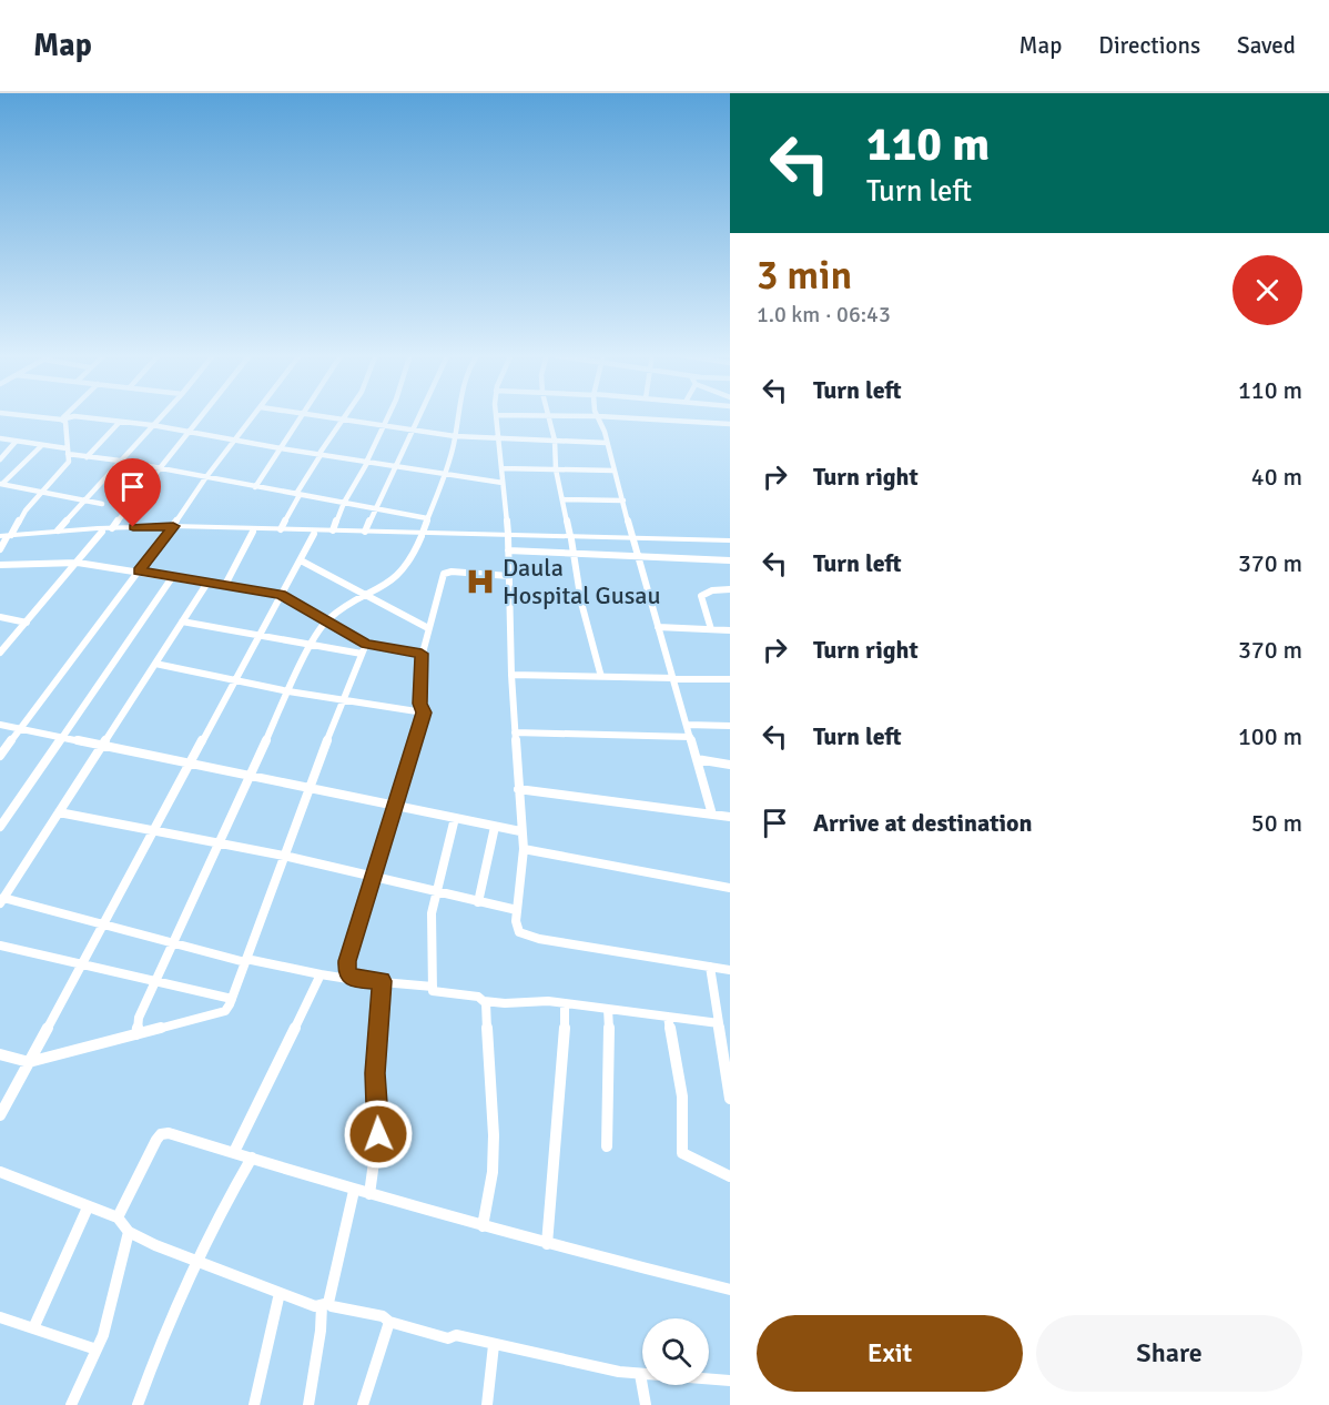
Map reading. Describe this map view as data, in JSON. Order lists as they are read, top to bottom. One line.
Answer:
{"places":{"hospital":["Daula Hospital Gusau"]},"page":{"header":"Map","nav":["Map","Directions","Saved"],"turn":["110 m","Turn left"],"heading":["3 min","1.0 km · 06:43"],"list":[{"name":"Turn left","value":"110 m"},{"name":"Turn right","value":"40 m"},{"name":"Turn left","value":"370 m"},{"name":"Turn right","value":"370 m"},{"name":"Turn left","value":"100 m"},{"name":"Arrive at destination","value":"50 m"}],"buttons":["Exit","Share"]}}
